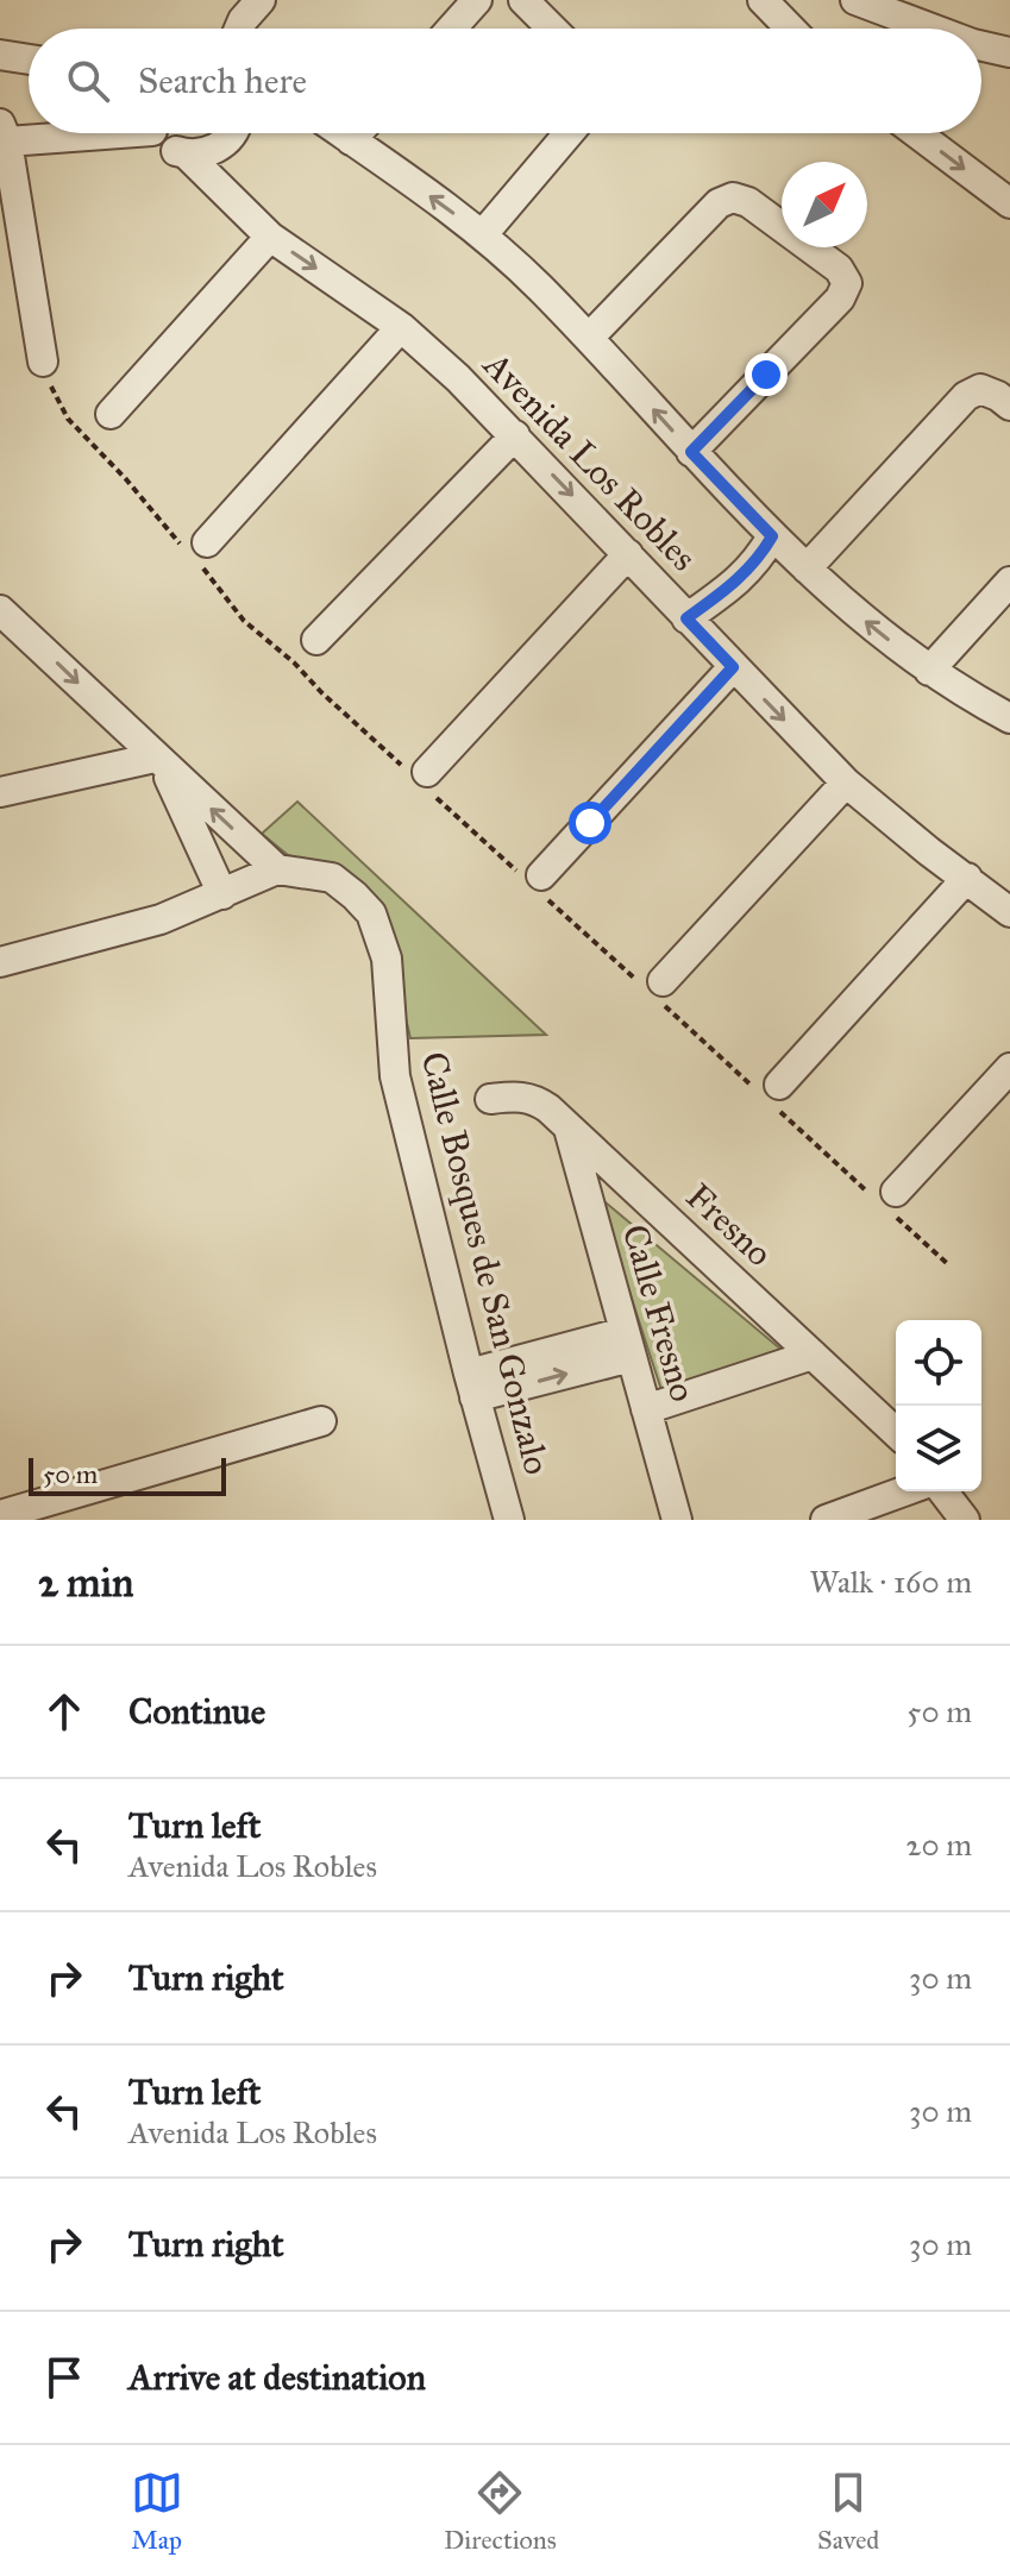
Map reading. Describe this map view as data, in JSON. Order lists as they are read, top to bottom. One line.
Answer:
{"streets":{"street":["Avenida Los Robles","Fresno","Calle Bosques de San Gonzalo","Calle Fresno"]},"crossings":[["Fresno","Calle Fresno"]],"scale_bar":"50 m","north":"top right","page":{"search":"Search here","scale":"50 m","heading":["2 min","Walk · 160 m"],"list":[["Continue","50 m"],["Turn left","Avenida Los Robles","20 m"],["Turn right","30 m"],["Turn left","Avenida Los Robles","30 m"],["Turn right","30 m"],"Arrive at destination"],"nav":["Map","Directions","Saved"]}}
